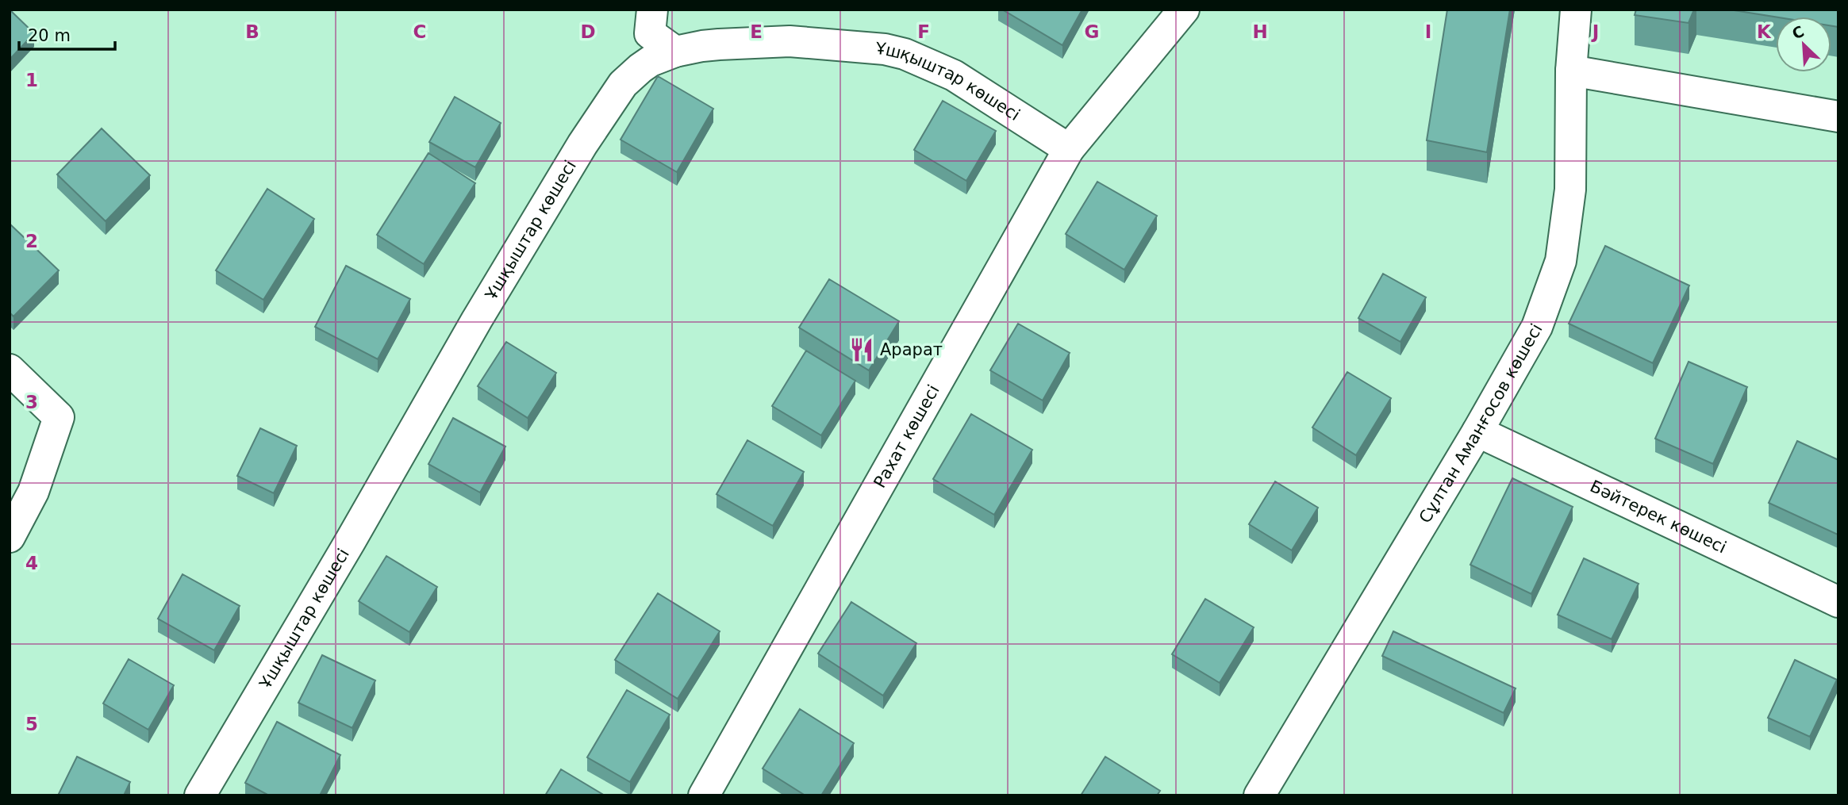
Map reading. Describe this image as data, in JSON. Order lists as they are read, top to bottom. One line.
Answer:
{"streets":{"street":["Ұшқыштар көшесі","Сұлтан Аманғосов көшесі","Рахат көшесі","Бәйтерек көшесі"]},"crossings":[["Ұшқыштар көшесі","Рахат көшесі"],["Сұлтан Аманғосов көшесі","Бәйтерек көшесі"]],"places":{"restaurant":["Арарат"]},"scale_bar":"20 m","north":"top left","grid":{"columns":["B","C","D","E","F","G","H","I","J","K"],"rows":["1","2","3","4","5"]}}
